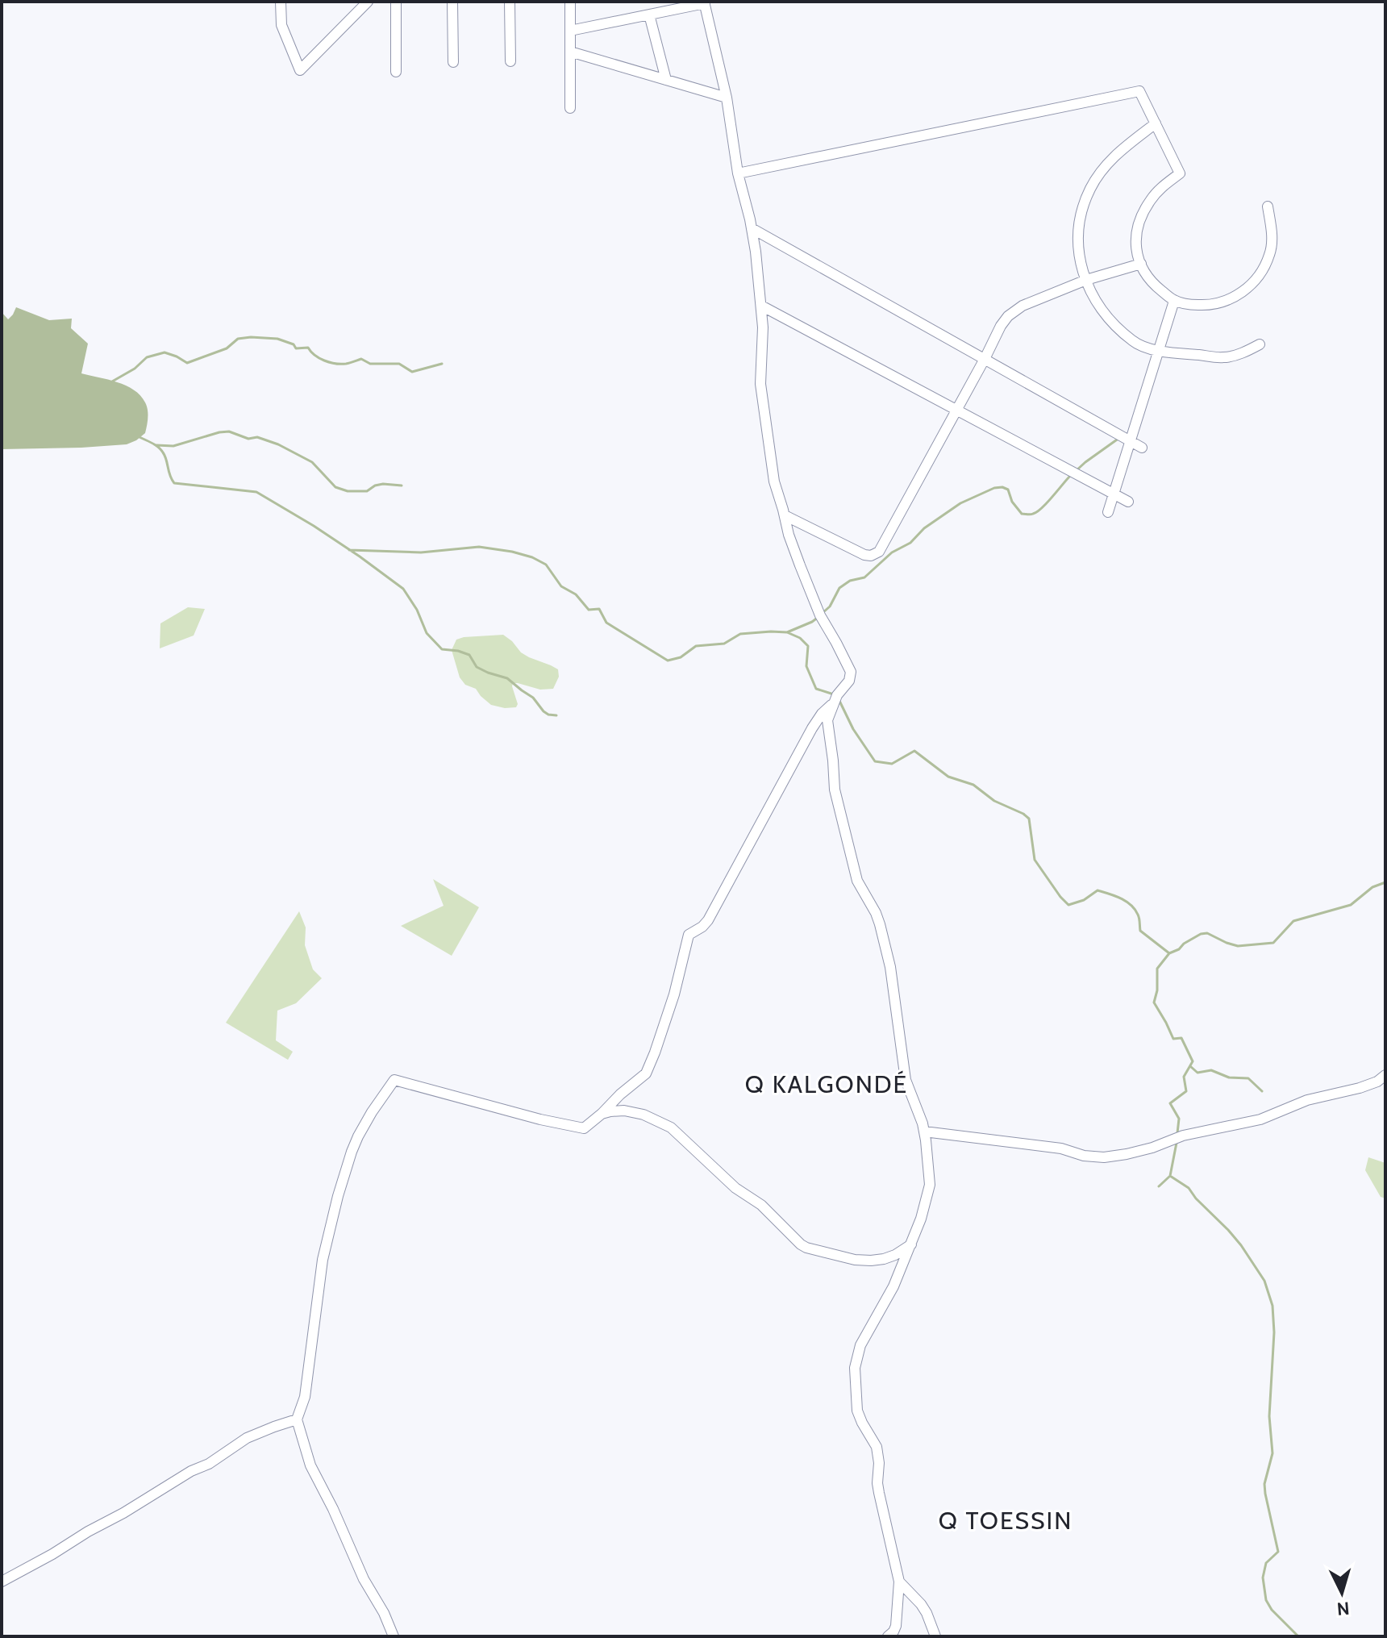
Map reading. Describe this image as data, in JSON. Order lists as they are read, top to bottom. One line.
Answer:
{"districts":["Q KALGONDÉ","Q TOESSIN"],"north":"bottom"}
